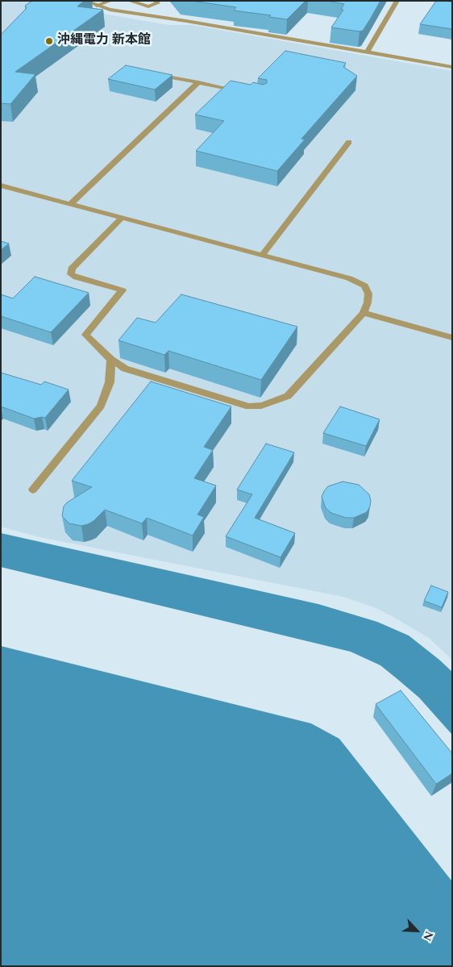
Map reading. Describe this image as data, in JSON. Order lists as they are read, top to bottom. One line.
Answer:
{"places":["沖縄電力 新本館"],"north":"bottom right"}
